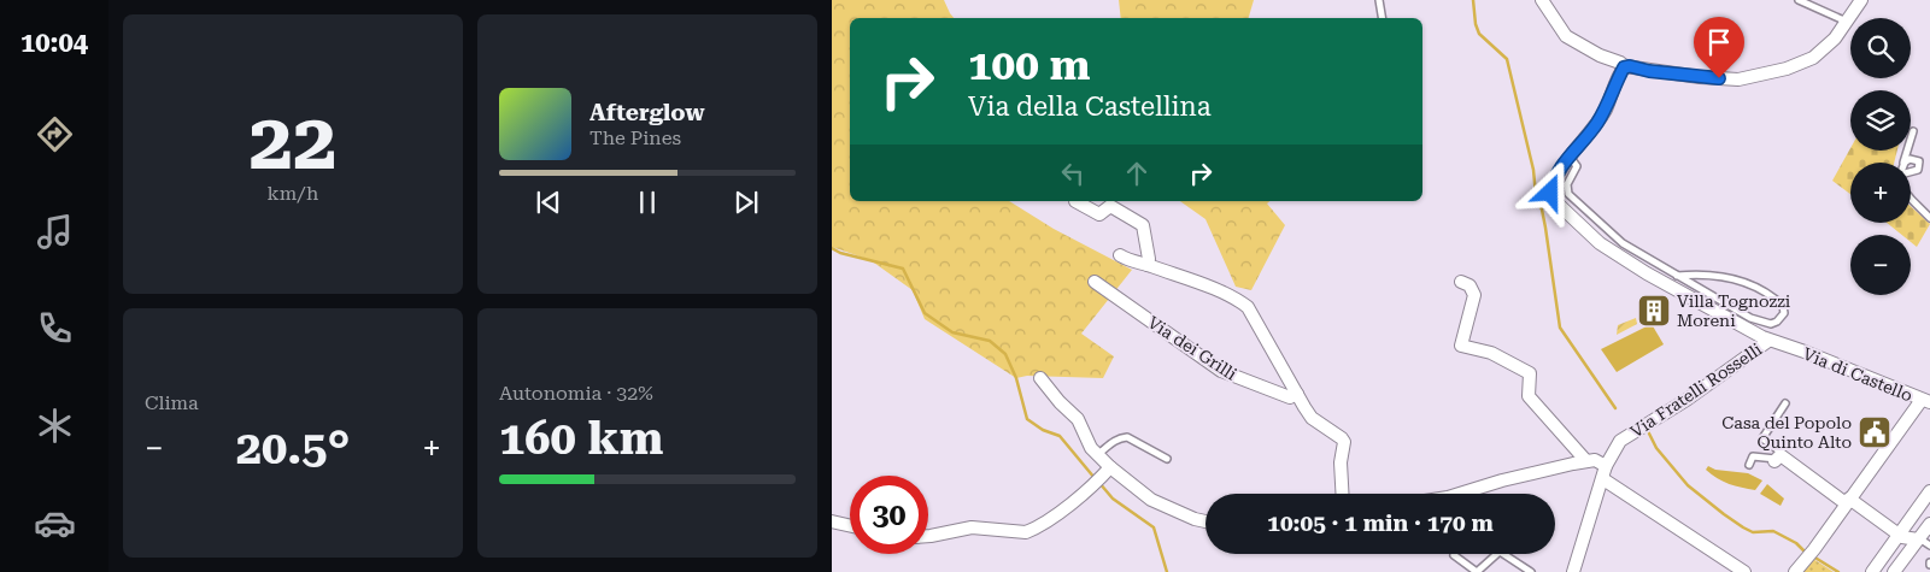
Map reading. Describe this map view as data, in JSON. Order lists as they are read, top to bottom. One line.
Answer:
{"streets":{"street":["Via dei Grilli","Via di Castello","Via Fratelli Rosselli"]},"crossings":[["Via di Castello","Via Fratelli Rosselli"]],"places":{"building":["Villa Tognozzi Moreni"],"public building":["Casa del Popolo Quinto Alto"]},"page":{"tabs":"10:04","tile":[["22","km/h"],"Clima",["Autonomia · 32%","160 km"]],"map_buttons":["+","−"],"turn":["100 m","Via della Castellina"],"song":["Afterglow","The Pines"],"heat":["−","20.5°","+"],"limit":"30","trip":"10:05 · 1 min · 170 m"}}
